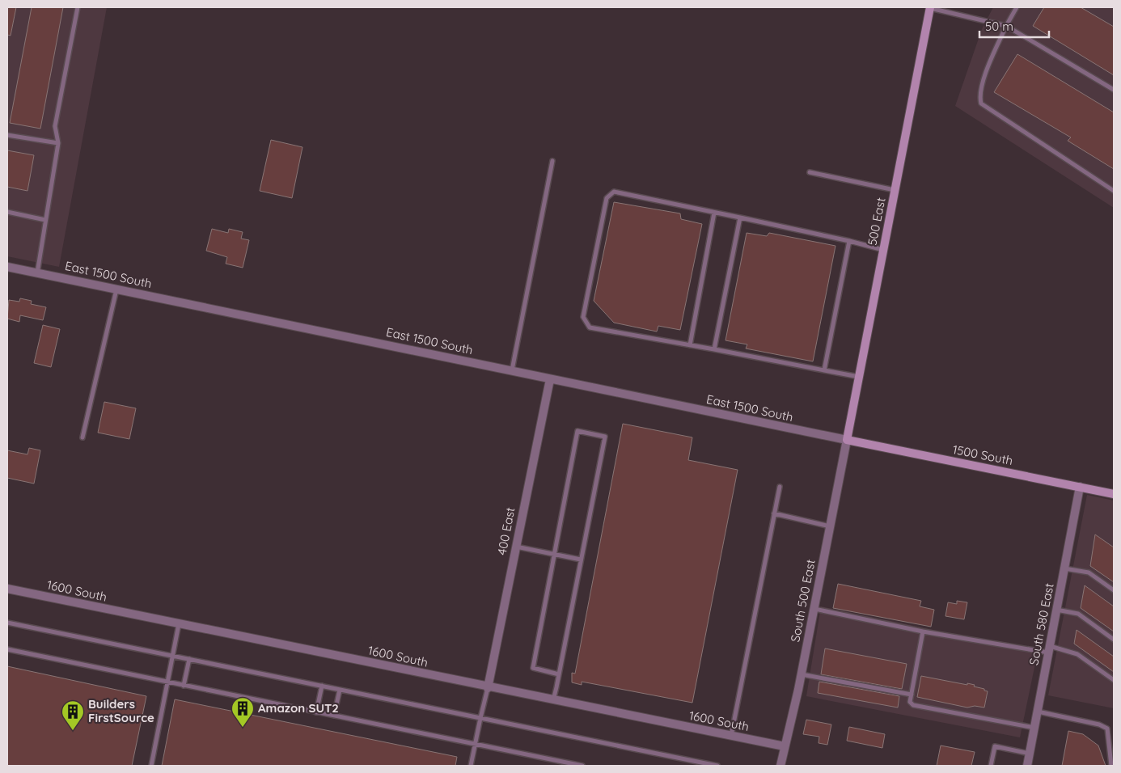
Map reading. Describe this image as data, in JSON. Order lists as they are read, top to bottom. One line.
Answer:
{"streets":{"street":["500 East","East 1500 South","1500 South","400 East","1600 South","South 500 East","South 580 East"]},"crossings":[["500 East","East 1500 South"],["500 East","1500 South"],["500 East","South 500 East"],["East 1500 South","1500 South"],["East 1500 South","400 East"],["East 1500 South","South 500 East"],["1500 South","South 500 East"],["1500 South","South 580 East"],["400 East","1600 South"],["1600 South","South 500 East"]],"places":{"building":["Amazon SUT2","Builders FirstSource"]},"scale_bar":"50 m"}
